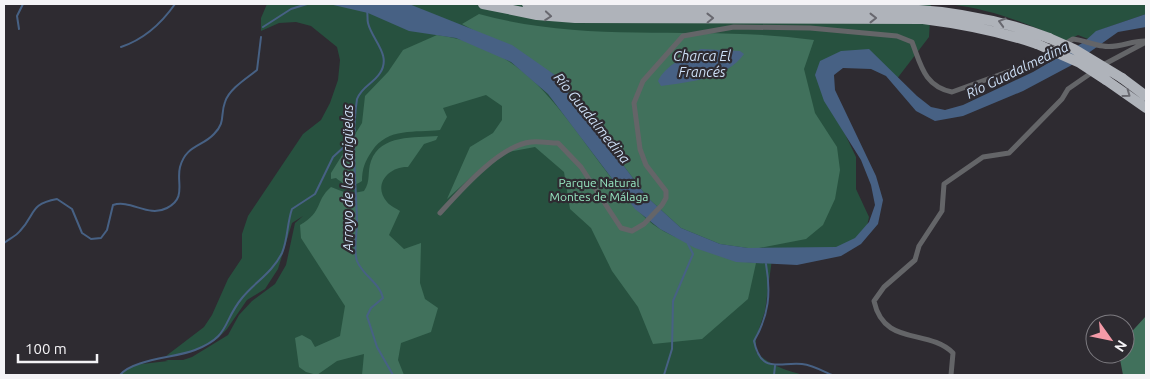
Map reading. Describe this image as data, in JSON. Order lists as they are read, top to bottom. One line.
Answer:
{"water":["Charca El Francés","Río Guadalmedina","Arroyo de las Carigüelas"],"parks":["Parque Natural Montes de Málaga"],"scale_bar":"100 m","north":"bottom right"}
